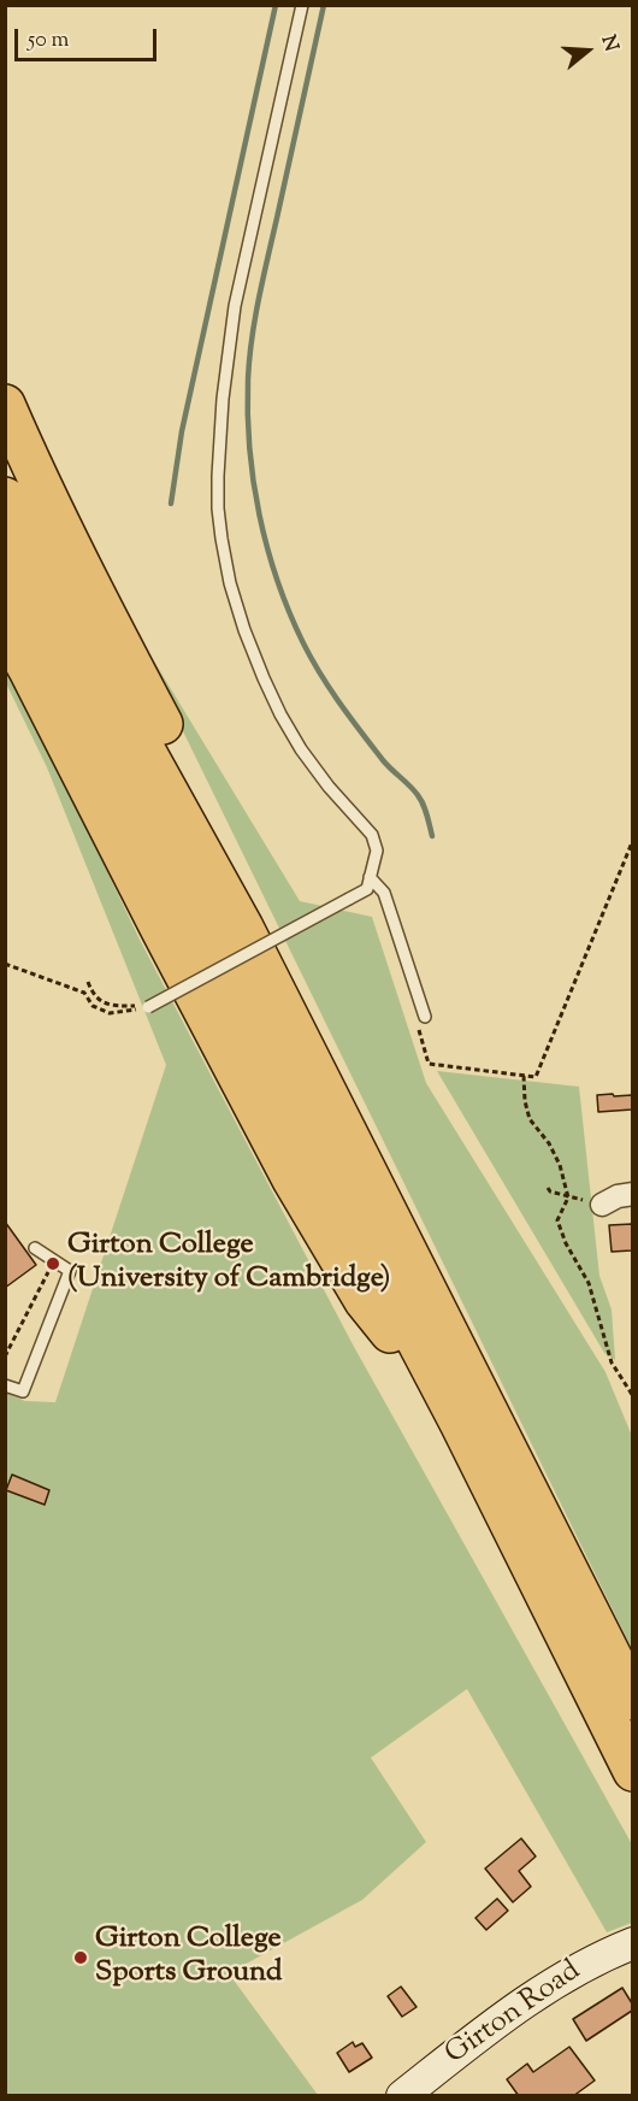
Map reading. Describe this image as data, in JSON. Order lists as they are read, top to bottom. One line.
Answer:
{"streets":{"street":["Girton Road"]},"places":["Girton College (University of Cambridge)","Girton College Sports Ground"],"scale_bar":"50 m","north":"right"}
